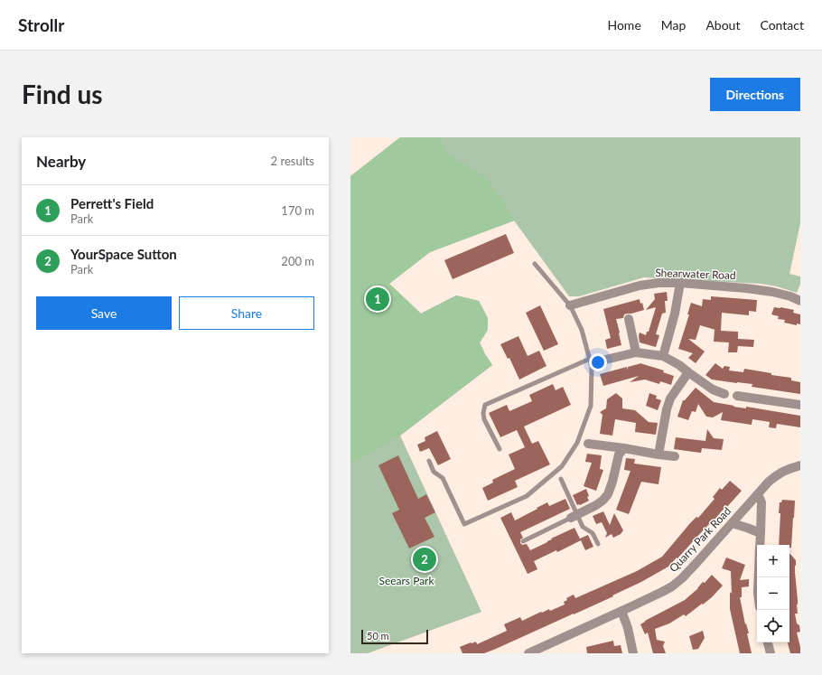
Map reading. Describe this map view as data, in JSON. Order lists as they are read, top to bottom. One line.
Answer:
{"streets":{"street":["Shearwater Road","Quarry Park Road"]},"parks":["Seears Park"],"scale_bar":"50 m","page":{"header":"Strollr","nav":["Home","Map","About","Contact"],"buttons":["Directions",["Save","Share"]],"title":"Find us","heading":["Nearby","2 results"],"list":[{"mark":"1","name":"Perrett's Field","note":"Park","value":"170 m"},{"mark":"2","name":"YourSpace Sutton","note":"Park","value":"200 m"}],"pins":["1","2"],"map_buttons":["+","−"],"scale":"50 m"}}
